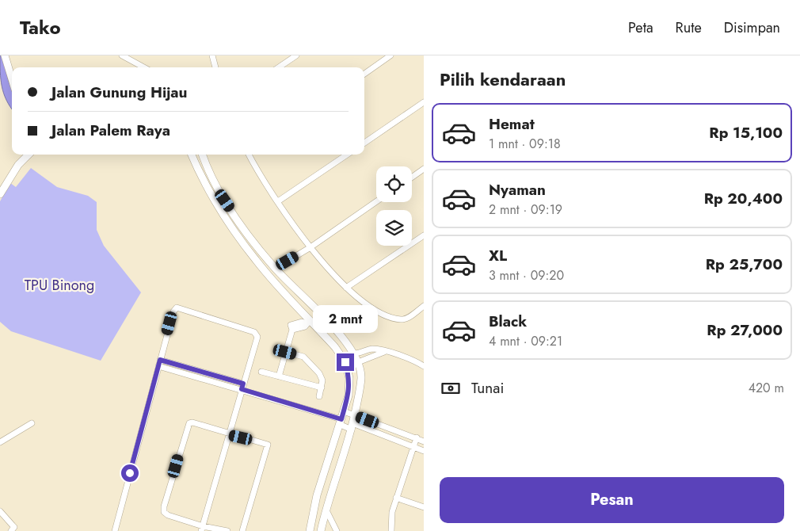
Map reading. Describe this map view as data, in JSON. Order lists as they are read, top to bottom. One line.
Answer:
{"parks":["TPU Binong"],"page":{"header":"Tako","nav":["Peta","Rute","Disimpan"],"heading":"Pilih kendaraan","banner":["Jalan Gunung Hijau","Jalan Palem Raya"],"list":[{"name":"Hemat","note":"1 mnt · 09:18","value":"Rp 15,100"},{"name":"Nyaman","note":"2 mnt · 09:19","value":"Rp 20,400"},{"name":"XL","note":"3 mnt · 09:20","value":"Rp 25,700"},{"name":"Black","note":"4 mnt · 09:21","value":"Rp 27,000"}],"bubble":"2 mnt","pay":["Tunai","420 m"],"buttons":"Pesan"}}
